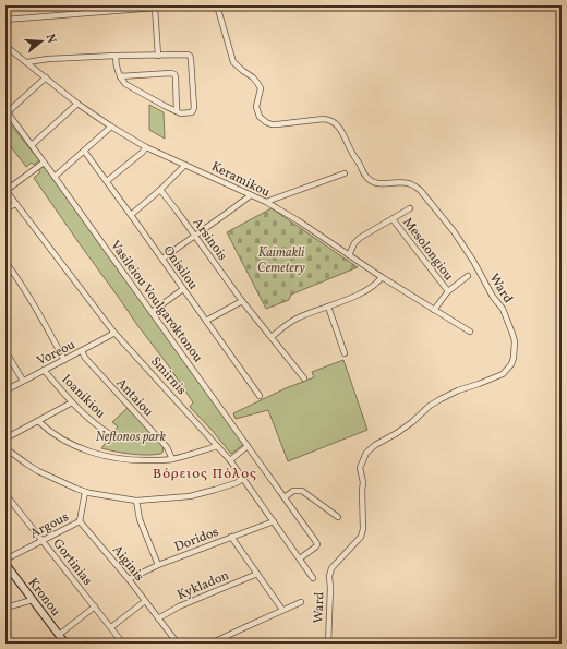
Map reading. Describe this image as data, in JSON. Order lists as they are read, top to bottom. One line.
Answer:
{"streets":{"street":["Keramikou","Arsinois","Mesolongiou","Onisilou","Ward","Vasileiou Voulgaroktonou","Voreou","Smirnis","Ioanikiou","Antaiou","Argous","Doridos","Gortinias","Aiginis","Kykladon","Kronou"]},"crossings":[["Keramikou","Vasileiou Voulgaroktonou"],["Vasileiou Voulgaroktonou","Smirnis"],["Voreou","Smirnis"],["Voreou","Ioanikiou"],["Voreou","Antaiou"],["Smirnis","Doridos"],["Argous","Gortinias"],["Argous","Aiginis"],["Doridos","Aiginis"],["Aiginis","Kykladon"]],"districts":["Βόρειος Πόλος"],"parks":["Kaimakli Cemetery","Neftonos park"],"north":"right"}
